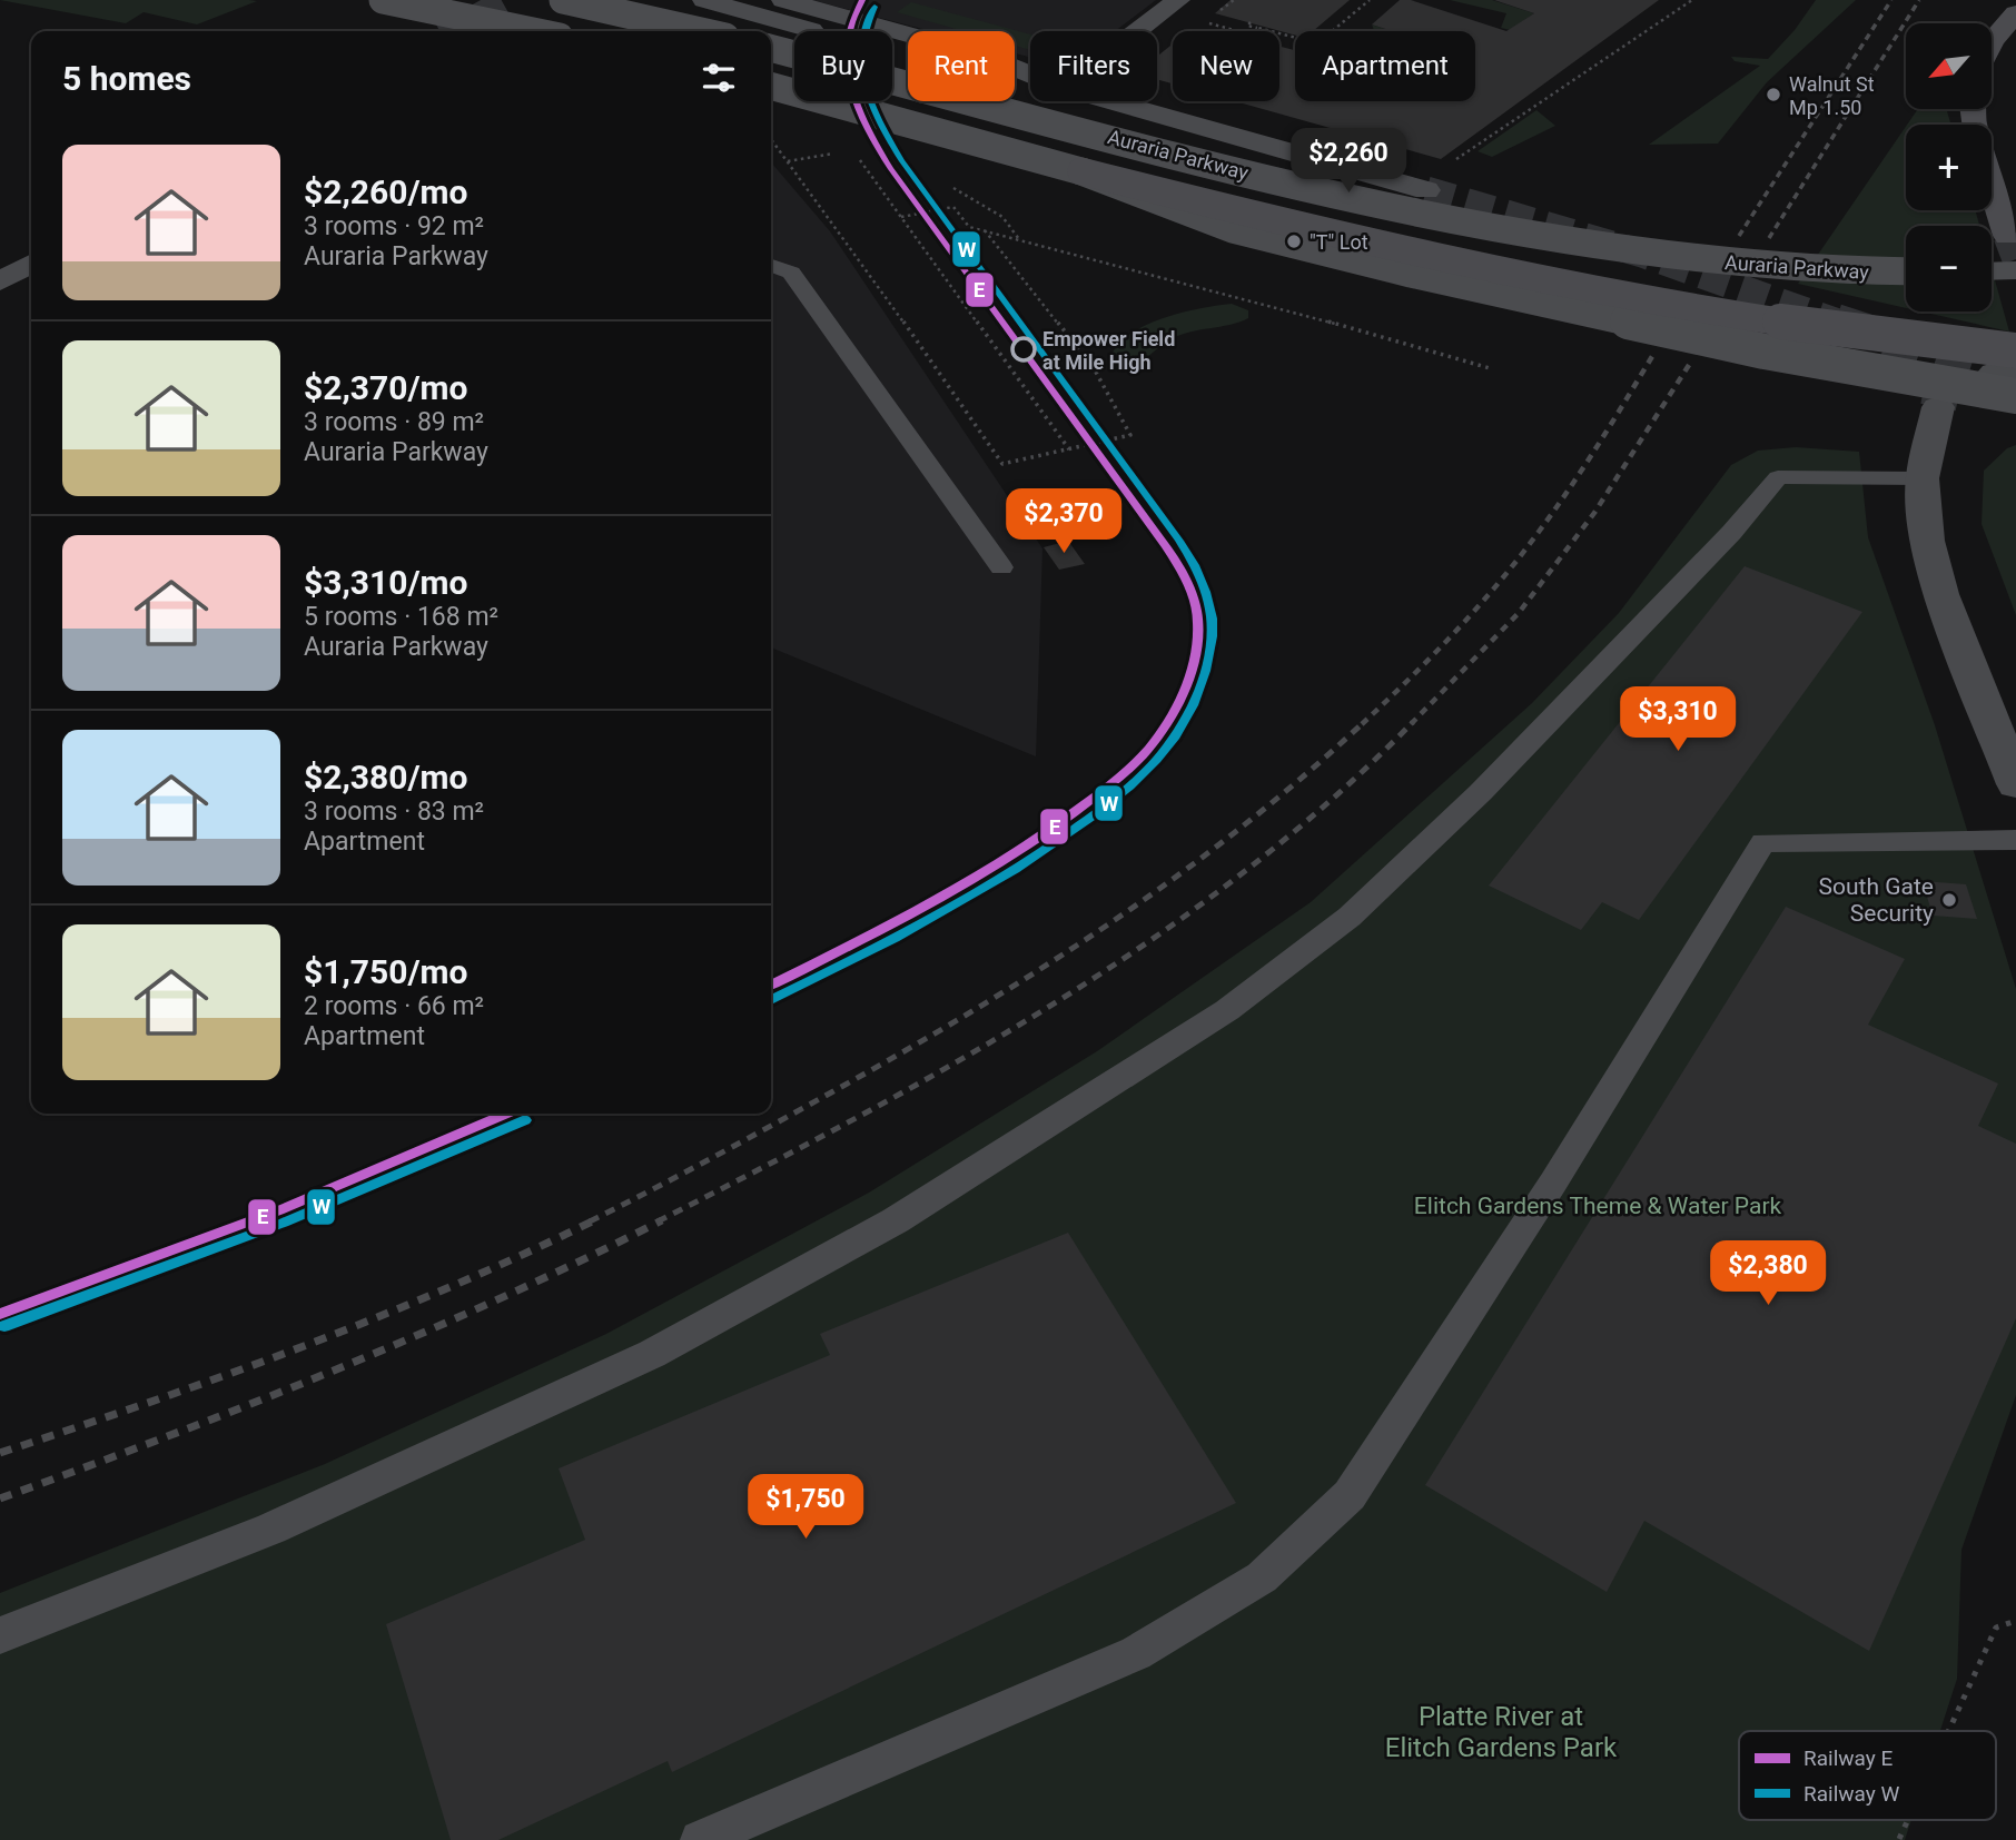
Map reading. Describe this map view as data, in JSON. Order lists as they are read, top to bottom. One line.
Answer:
{"streets":{"main road":["Auraria Parkway"]},"parks":["Elitch Gardens Theme & Water Park","Platte River at Elitch Gardens Park"],"places":["Walnut St Mp 1.50","\"T\" Lot","Empower Field at Mile High","South Gate Security"],"lines":["rail line E","rail line W"],"legend":["Railway E","Railway W"],"north":"bottom left","page":{"map_buttons":["+","−"],"chip":["Buy","Rent","Filters","New","Apartment"],"heading":"5 homes","list":[{"name":"$2,260/mo","note":"3 rooms · 92 m² · Auraria Parkway"},{"name":"$2,370/mo","note":"3 rooms · 89 m² · Auraria Parkway"},{"name":"$3,310/mo","note":"5 rooms · 168 m² · Auraria Parkway"},{"name":"$2,380/mo","note":"3 rooms · 83 m² · Apartment"},{"name":"$1,750/mo","note":"2 rooms · 66 m² · Apartment"}],"price":["$2,260","$2,370","$3,310","$2,380","$1,750"]}}
